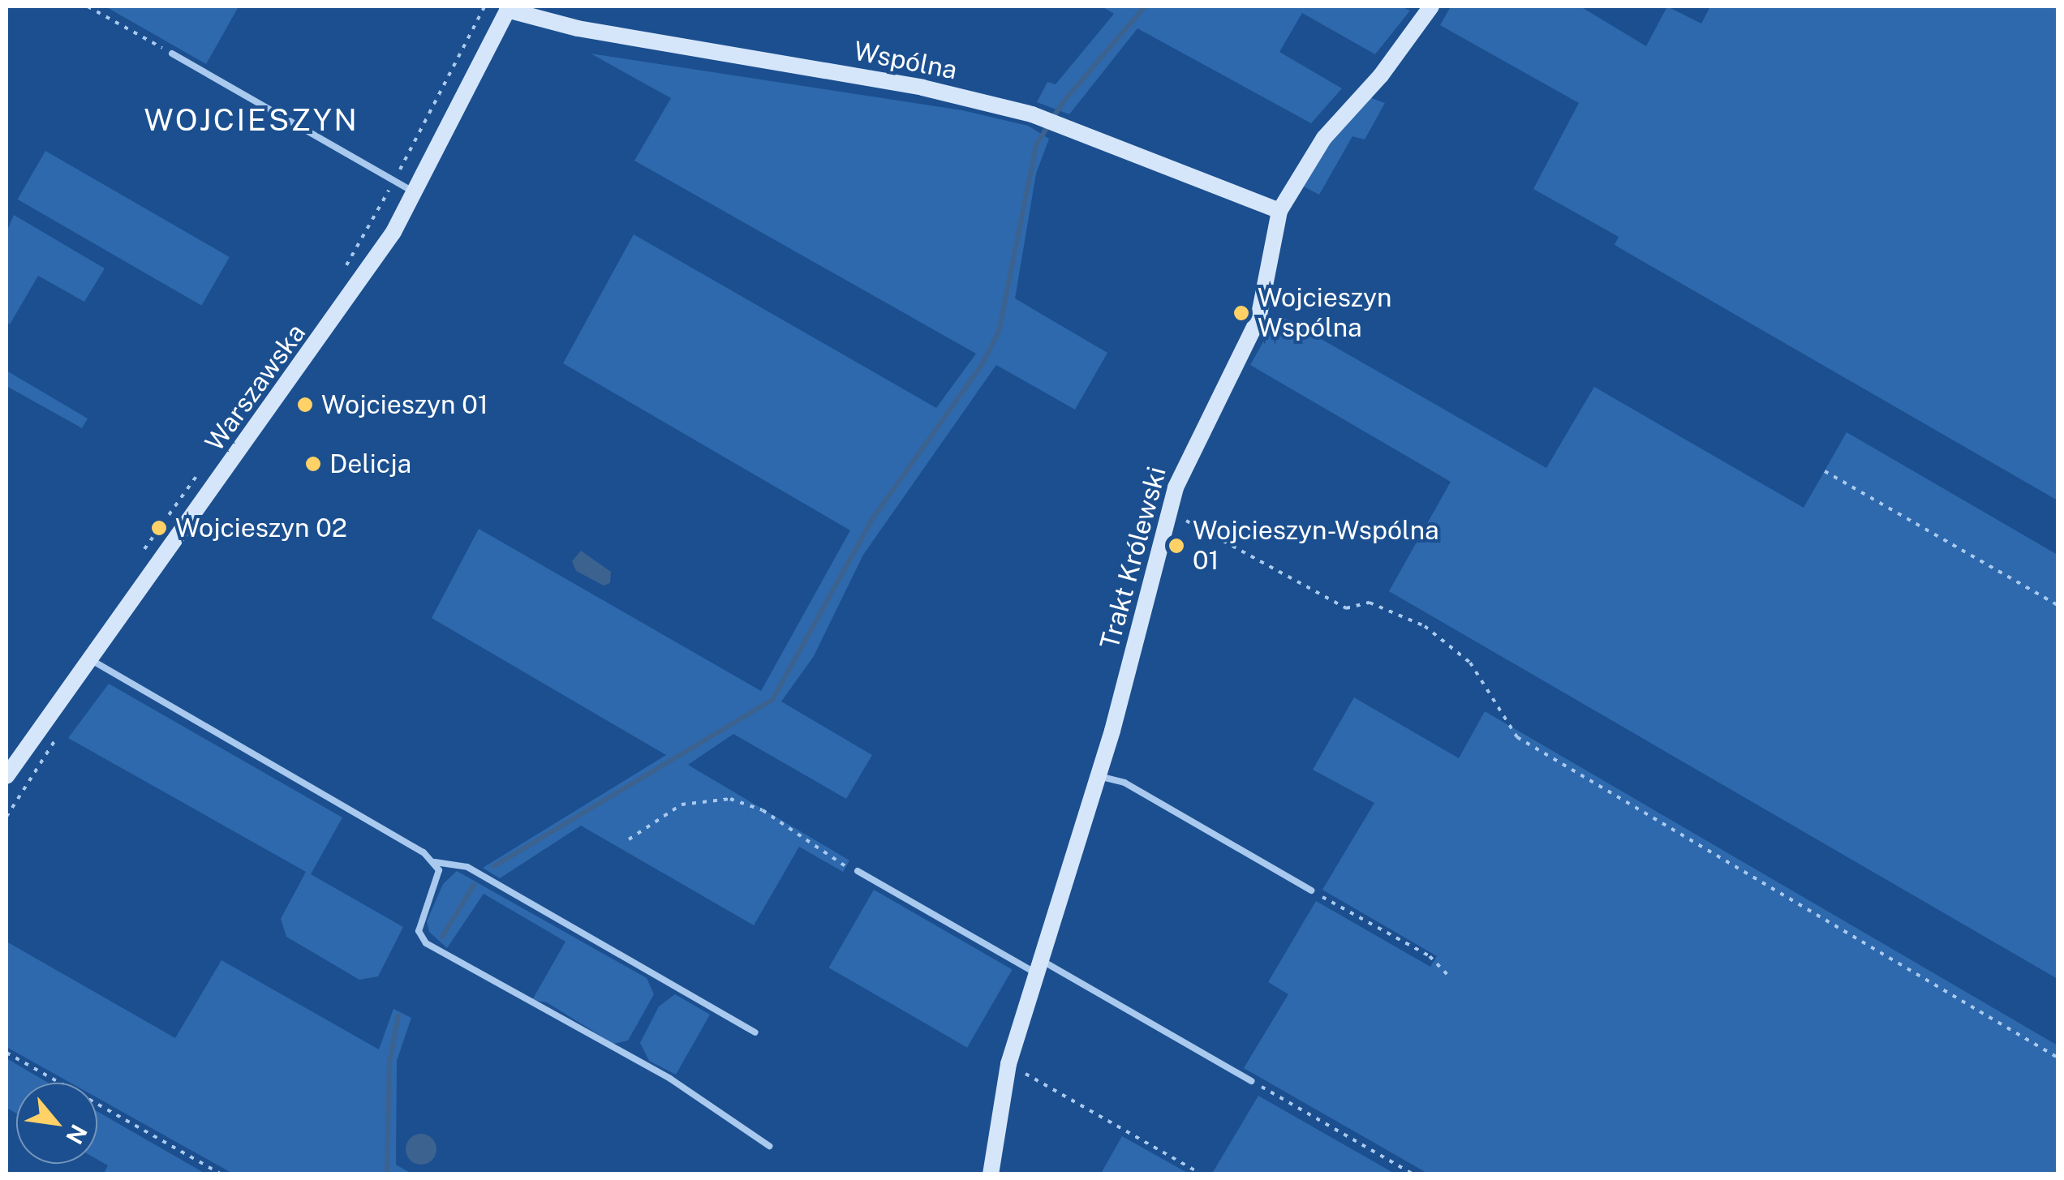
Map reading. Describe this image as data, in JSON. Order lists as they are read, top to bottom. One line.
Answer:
{"streets":{"street":["Wspólna","Warszawska","Trakt Królewski"]},"crossings":[["Wspólna","Warszawska"],["Wspólna","Trakt Królewski"]],"districts":["WOJCIESZYN"],"places":["Wojcieszyn Wspólna","Wojcieszyn 01","Delicja","Wojcieszyn 02","Wojcieszyn-Wspólna 01"],"north":"bottom right"}
